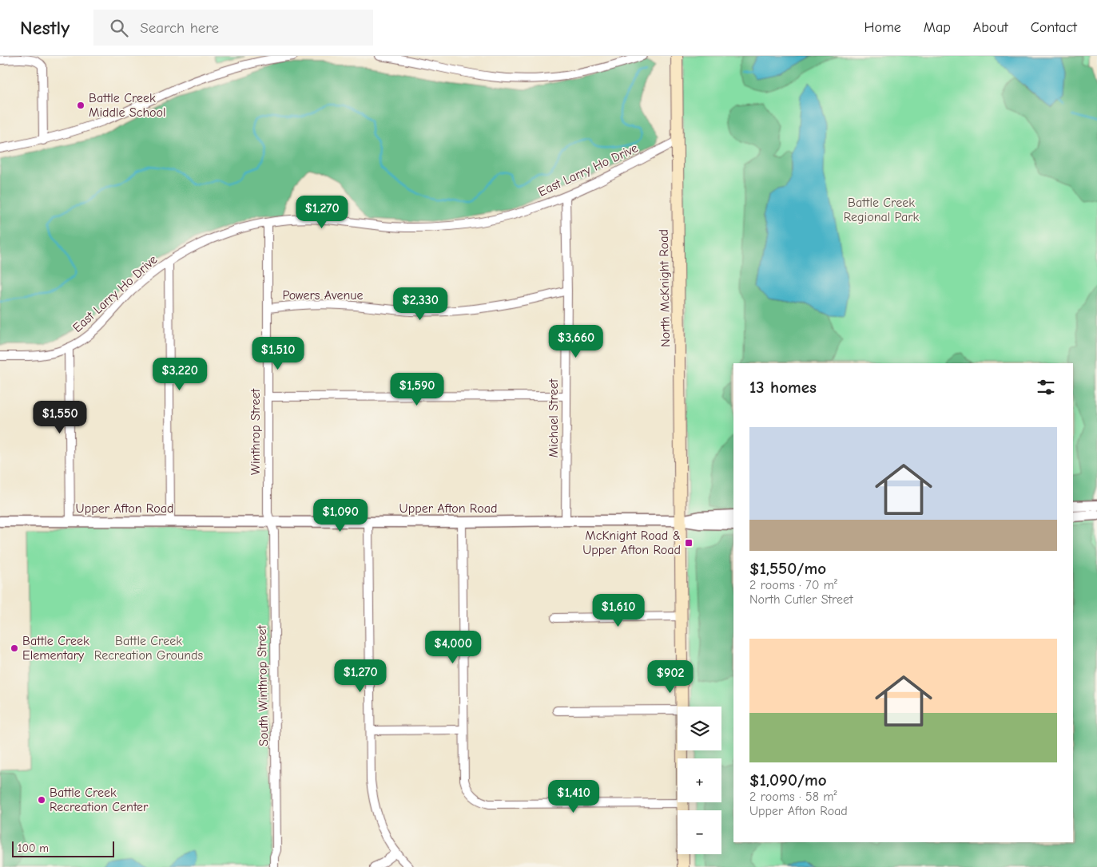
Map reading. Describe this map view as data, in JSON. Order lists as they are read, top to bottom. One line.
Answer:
{"streets":{"main road":["North McKnight Road"],"street":["East Larry Ho Drive","Powers Avenue","Michael Street","Winthrop Street","Upper Afton Road","South Winthrop Street"]},"crossings":[["East Larry Ho Drive","North McKnight Road"],["East Larry Ho Drive","Michael Street"],["East Larry Ho Drive","Winthrop Street"],["North McKnight Road","Upper Afton Road"],["Powers Avenue","Michael Street"],["Powers Avenue","Winthrop Street"],["Michael Street","Upper Afton Road"],["Winthrop Street","Upper Afton Road"],["Winthrop Street","South Winthrop Street"],["Upper Afton Road","South Winthrop Street"]],"parks":["Battle Creek Regional Park","Battle Creek Recreation Grounds"],"places":{"other":["Battle Creek Middle School","Battle Creek Elementary","Battle Creek Recreation Center"],"transit":["McKnight Road & Upper Afton Road"]},"scale_bar":"100 m","page":{"header":"Nestly","search":"Search here","nav":["Home","Map","About","Contact"],"price":["$1,270","$2,330","$3,660","$1,510","$3,220","$1,590","$1,550","$1,090","$1,610","$4,000","$1,270","$902","$1,410"],"heading":"13 homes","list":[{"name":"$1,550/mo","note":"2 rooms · 70 m² · North Cutler Street"},{"name":"$1,090/mo","note":"2 rooms · 58 m² · Upper Afton Road"}],"map_buttons":["+","−"],"scale":"100 m"}}
